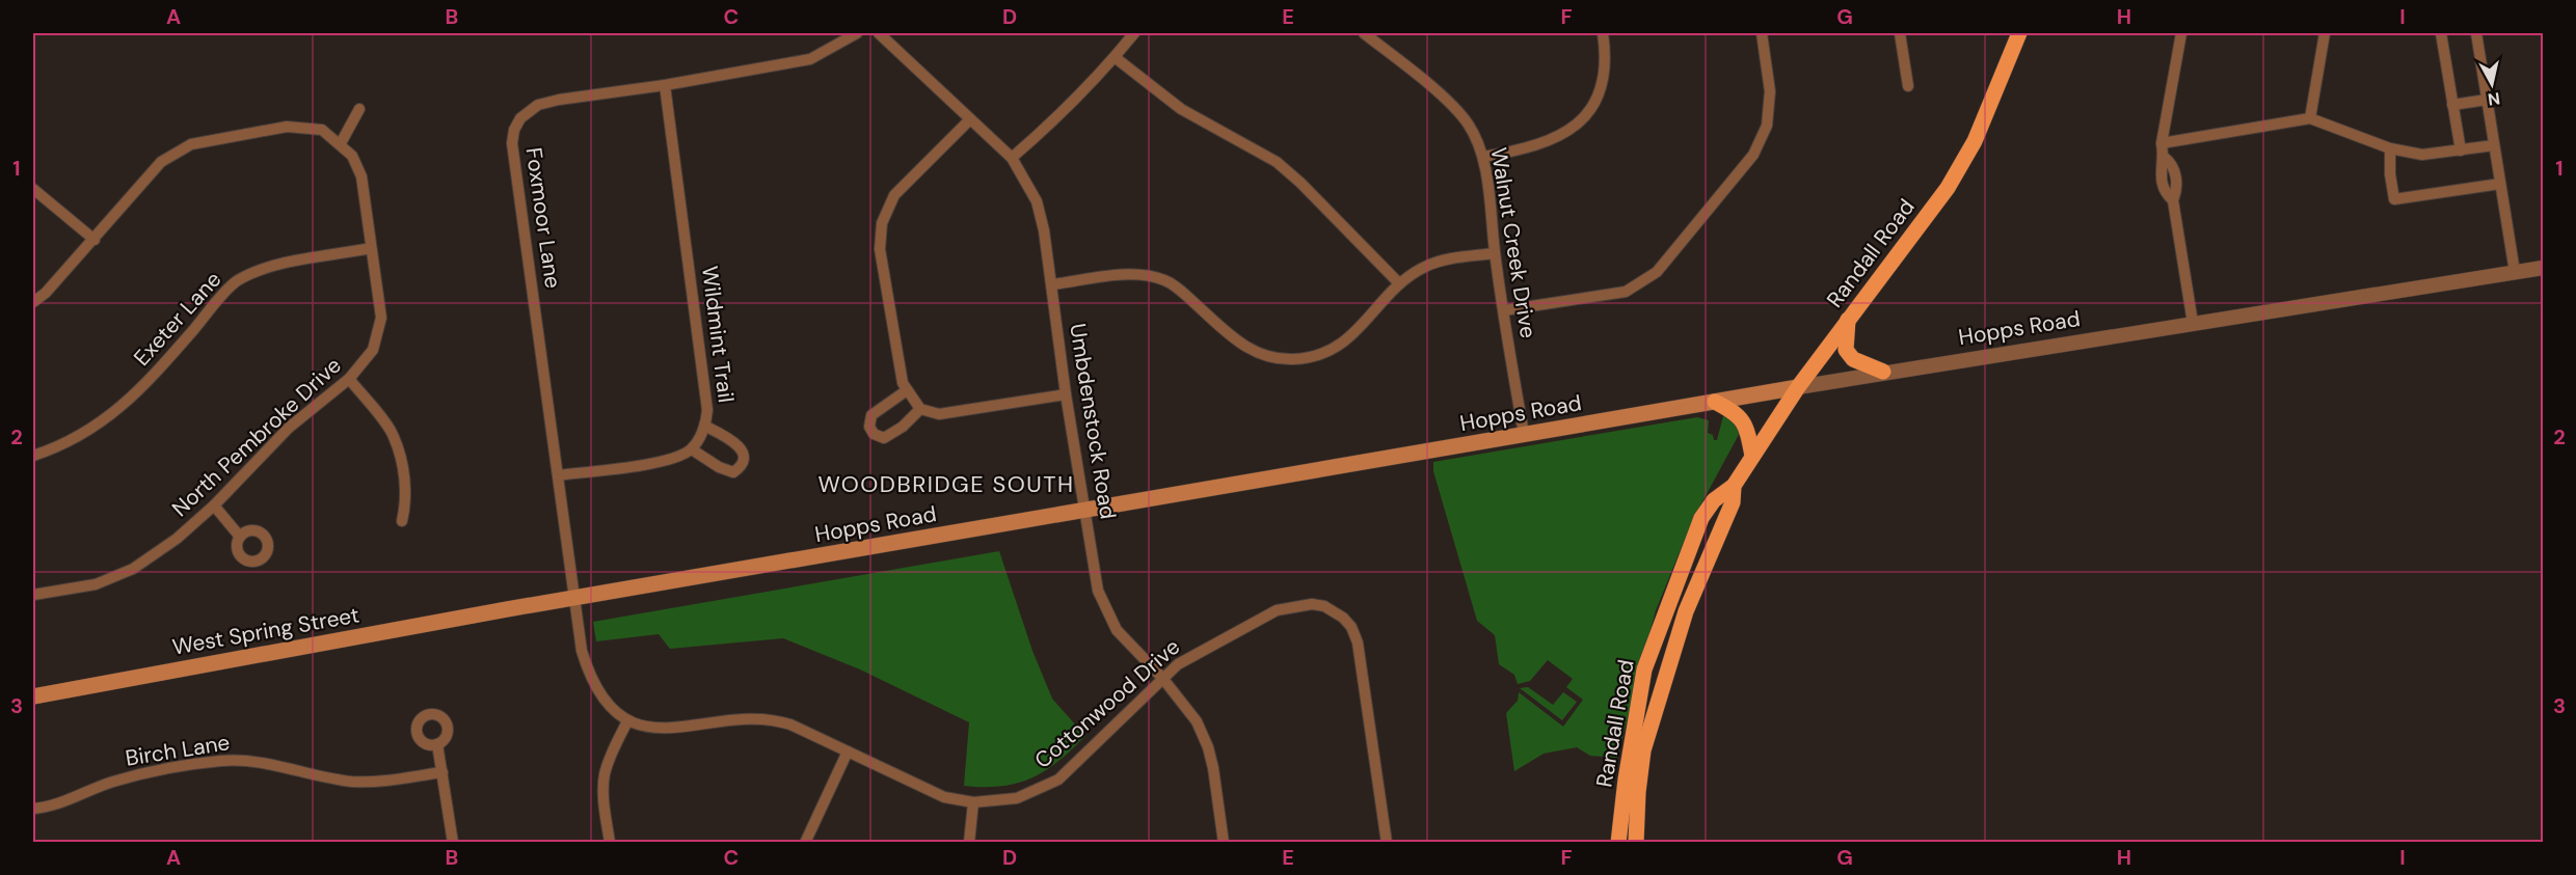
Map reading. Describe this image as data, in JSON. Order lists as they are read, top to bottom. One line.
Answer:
{"streets":{"main road":["Randall Road","Hopps Road","West Spring Street"],"street":["Foxmoor Lane","Walnut Creek Drive","Exeter Lane","Wildmint Trail","Umbdenstock Road","North Pembroke Drive","Cottonwood Drive","Birch Lane"]},"crossings":[["Foxmoor Lane","Hopps Road"],["Foxmoor Lane","Wildmint Trail"],["Walnut Creek Drive","Hopps Road"],["Randall Road","Hopps Road"],["Exeter Lane","North Pembroke Drive"],["Hopps Road","Umbdenstock Road"],["Hopps Road","West Spring Street"],["Umbdenstock Road","Cottonwood Drive"]],"districts":["WOODBRIDGE SOUTH"],"north":"bottom","grid":{"columns":["A","B","C","D","E","F","G","H","I"],"rows":["1","2","3"]}}
